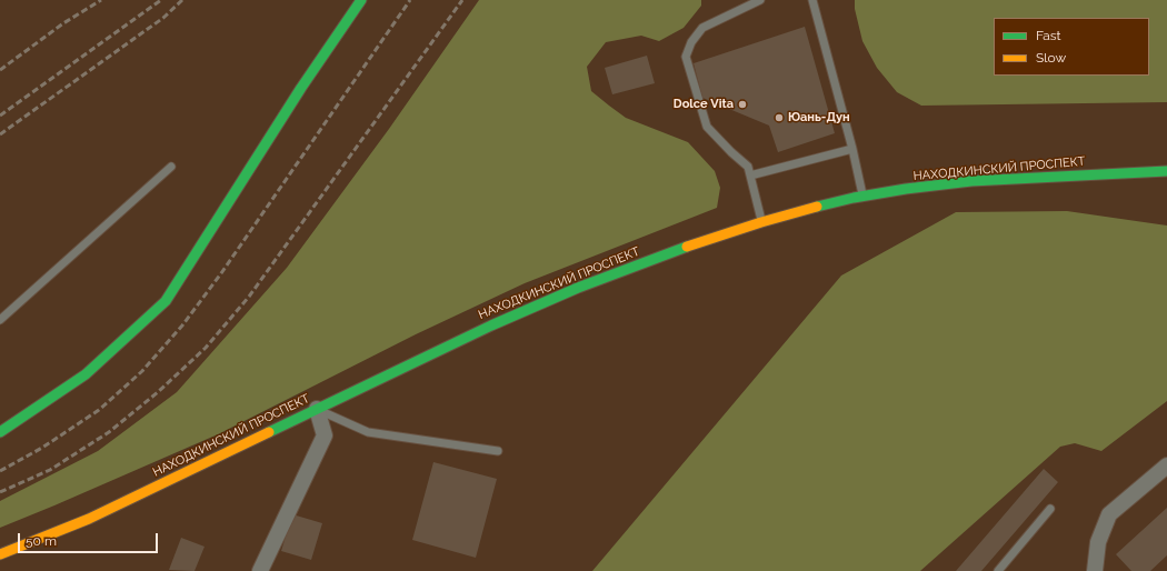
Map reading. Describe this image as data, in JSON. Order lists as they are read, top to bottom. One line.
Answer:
{"streets":{"main road":["НАХОДКИНСКИЙ ПРОСПЕКТ"]},"places":["Dolce Vita","Юань-Дун"],"legend":["Fast","Slow"],"scale_bar":"50 m"}
